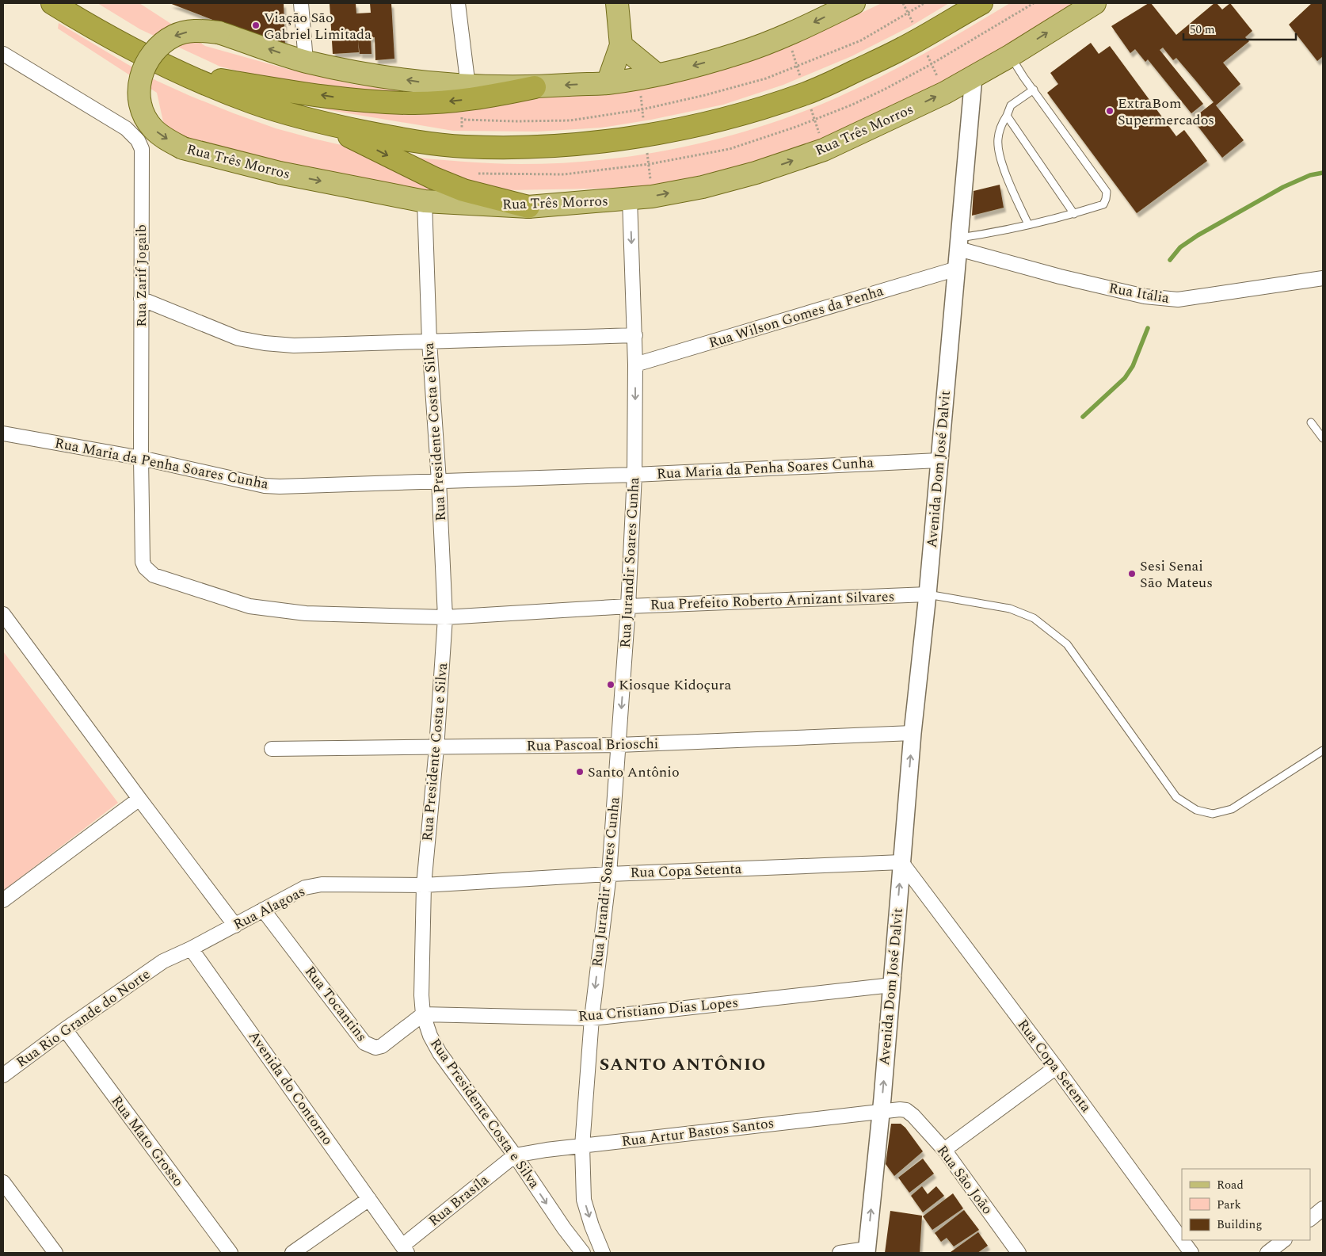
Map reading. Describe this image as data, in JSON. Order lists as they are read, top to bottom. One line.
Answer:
{"streets":{"main road":["Rua Três Morros"],"street":["Rua Zarif Jogaib","Rua Itália","Rua Wilson Gomes da Penha","Rua Presidente Costa e Silva","Rua Maria da Penha Soares Cunha","Avenida Dom José Dalvit","Rua Jurandir Soares Cunha","Rua Prefeito Roberto Arnizant Silvares","Rua Pascoal Brioschi","Rua Copa Setenta","Rua Alagoas","Rua Tocantins","Rua Cristiano Dias Lopes","Rua Rio Grande do Norte","Avenida do Contorno","Rua Artur Bastos Santos","Rua Mato Grosso","Rua São João","Rua Brasíla"]},"crossings":[["Rua Três Morros","Rua Presidente Costa e Silva"],["Rua Três Morros","Avenida Dom José Dalvit"],["Rua Três Morros","Rua Jurandir Soares Cunha"],["Rua Zarif Jogaib","Rua Maria da Penha Soares Cunha"],["Rua Zarif Jogaib","Rua Prefeito Roberto Arnizant Silvares"],["Rua Itália","Avenida Dom José Dalvit"],["Rua Wilson Gomes da Penha","Avenida Dom José Dalvit"],["Rua Wilson Gomes da Penha","Rua Jurandir Soares Cunha"],["Rua Presidente Costa e Silva","Rua Maria da Penha Soares Cunha"],["Rua Presidente Costa e Silva","Rua Prefeito Roberto Arnizant Silvares"],["Rua Presidente Costa e Silva","Rua Pascoal Brioschi"],["Rua Presidente Costa e Silva","Rua Copa Setenta"],["Rua Presidente Costa e Silva","Rua Alagoas"],["Rua Presidente Costa e Silva","Rua Tocantins"],["Rua Presidente Costa e Silva","Rua Cristiano Dias Lopes"],["Rua Presidente Costa e Silva","Rua Artur Bastos Santos"],["Rua Presidente Costa e Silva","Rua Brasíla"],["Rua Maria da Penha Soares Cunha","Avenida Dom José Dalvit"],["Rua Maria da Penha Soares Cunha","Rua Jurandir Soares Cunha"],["Avenida Dom José Dalvit","Rua Prefeito Roberto Arnizant Silvares"],["Avenida Dom José Dalvit","Rua Pascoal Brioschi"],["Avenida Dom José Dalvit","Rua Copa Setenta"],["Avenida Dom José Dalvit","Rua Cristiano Dias Lopes"],["Avenida Dom José Dalvit","Rua Artur Bastos Santos"],["Avenida Dom José Dalvit","Rua São João"],["Rua Jurandir Soares Cunha","Rua Prefeito Roberto Arnizant Silvares"],["Rua Jurandir Soares Cunha","Rua Pascoal Brioschi"],["Rua Jurandir Soares Cunha","Rua Copa Setenta"],["Rua Jurandir Soares Cunha","Rua Cristiano Dias Lopes"],["Rua Jurandir Soares Cunha","Rua Artur Bastos Santos"],["Rua Copa Setenta","Rua Alagoas"],["Rua Alagoas","Rua Tocantins"],["Rua Alagoas","Rua Rio Grande do Norte"],["Rua Alagoas","Avenida do Contorno"],["Rua Tocantins","Rua Cristiano Dias Lopes"],["Rua Rio Grande do Norte","Avenida do Contorno"],["Rua Rio Grande do Norte","Rua Mato Grosso"],["Avenida do Contorno","Rua Brasíla"],["Rua Artur Bastos Santos","Rua São João"],["Rua Artur Bastos Santos","Rua Brasíla"]],"one_way":["Avenida Dom José Dalvit","Rua Jurandir Soares Cunha"],"districts":["SANTO ANTÔNIO"],"places":["Viação São Gabriel Limitada","ExtraBom Supermercados","Sesi Senai São Mateus","Kiosque Kidoçura","Santo Antônio"],"legend":["Road","Park","Building"],"scale_bar":"50 m"}
